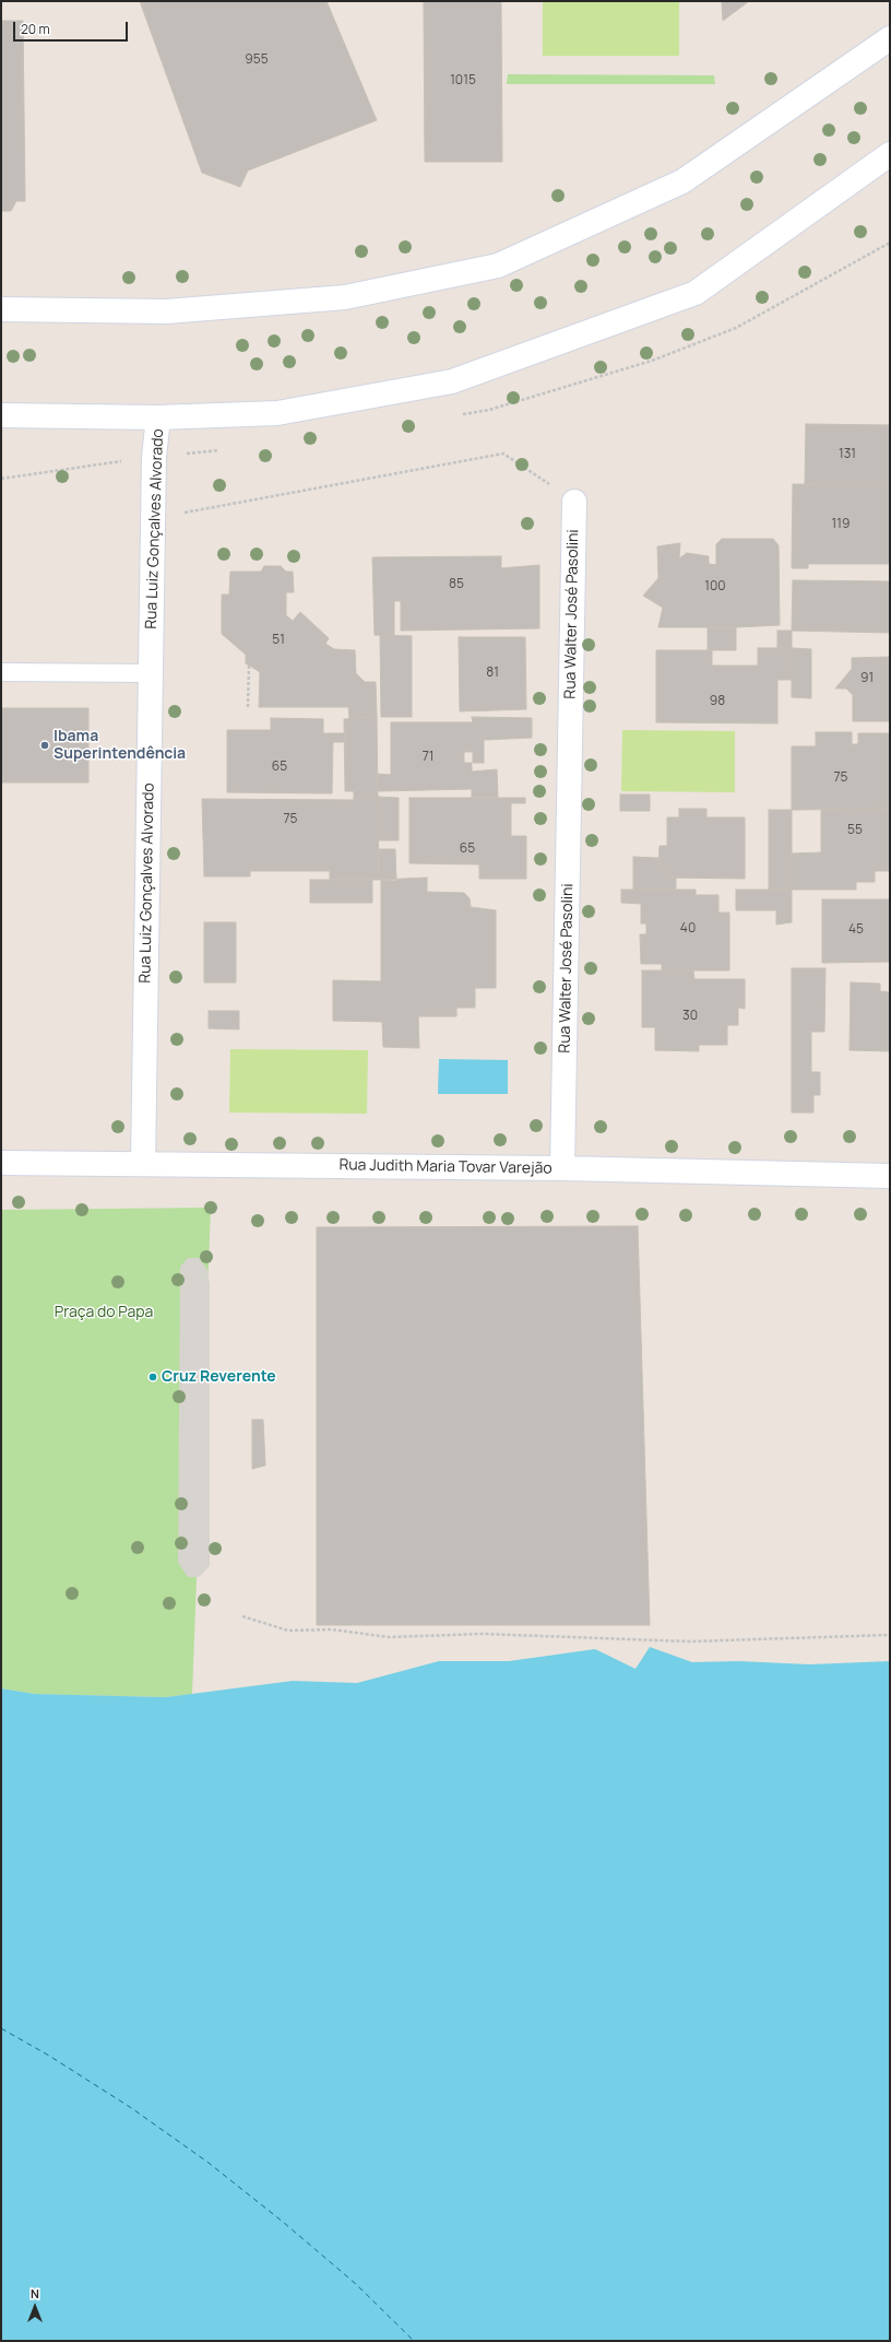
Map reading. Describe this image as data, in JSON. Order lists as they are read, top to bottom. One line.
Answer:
{"streets":{"street":["Rua Luiz Gonçalves Alvorado","Rua Walter José Pasolini","Rua Judith Maria Tovar Varejão"]},"crossings":[["Rua Luiz Gonçalves Alvorado","Rua Judith Maria Tovar Varejão"],["Rua Walter José Pasolini","Rua Judith Maria Tovar Varejão"]],"parks":["Praça do Papa"],"places":["Ibama Superintendência","Cruz Reverente"],"house_numbers":["955","1015","131","119","85","100","51","81","91","98","71","65","75","75","55","65","40","45","30"],"scale_bar":"20 m","north":"top"}
